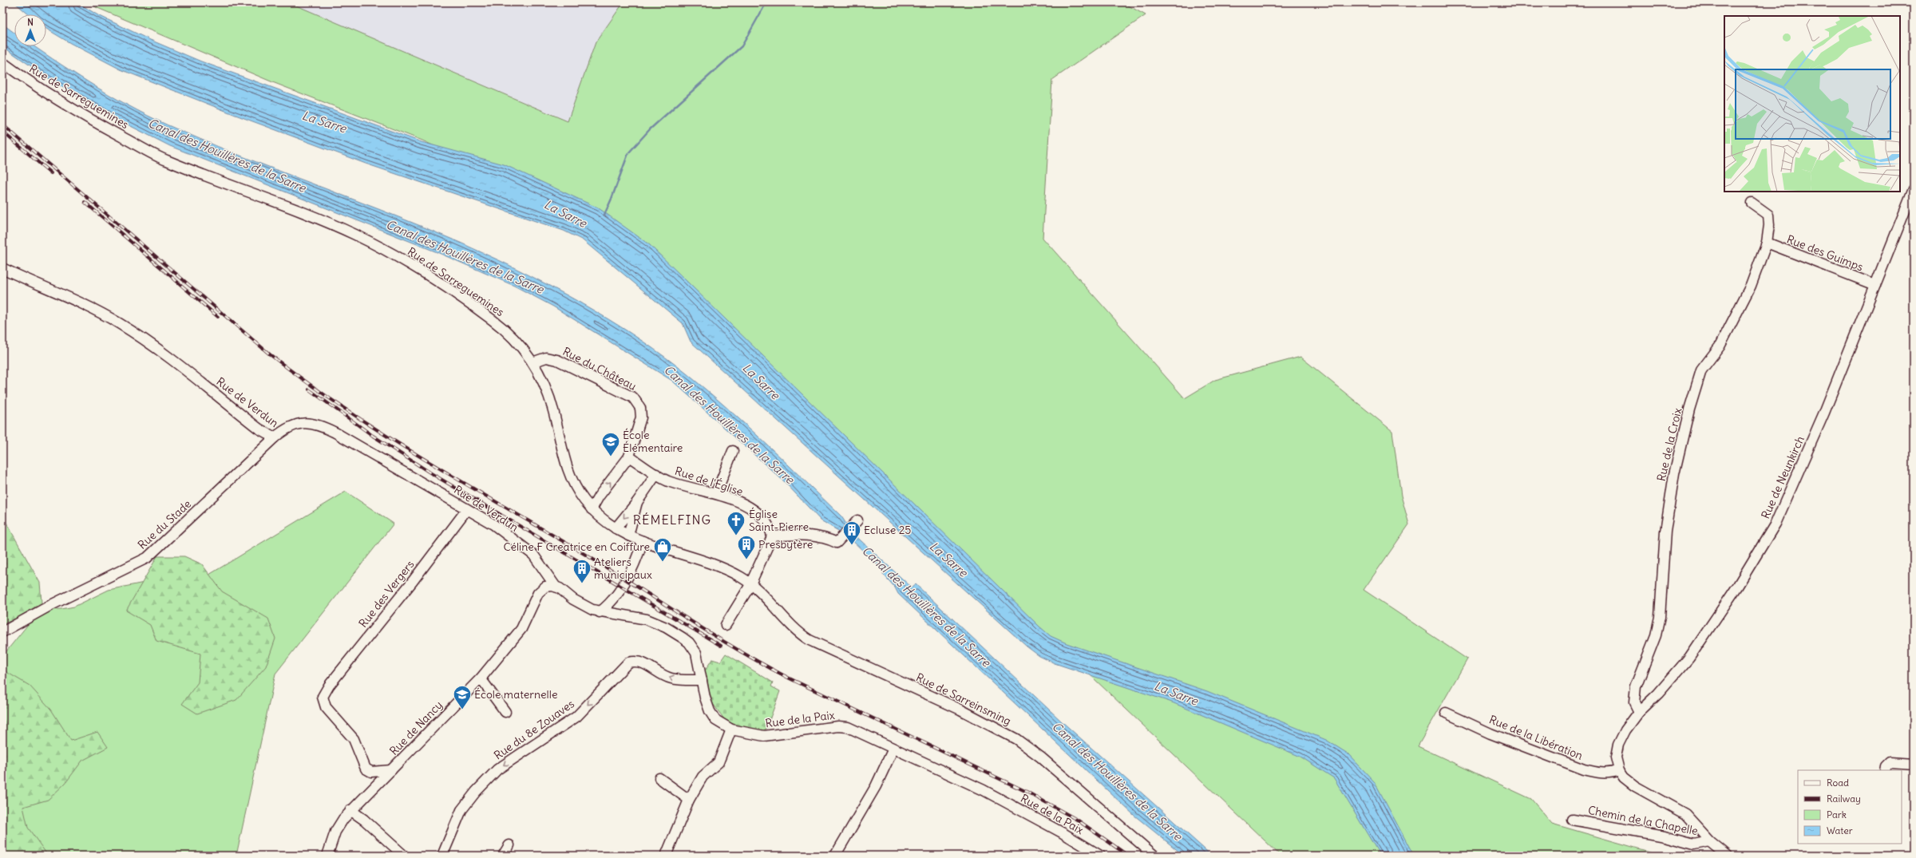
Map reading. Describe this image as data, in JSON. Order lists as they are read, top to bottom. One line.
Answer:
{"streets":{"street":["Rue de Sarreguemines","Rue des Guimps","Rue du Château","Rue de Verdun","Rue de la Croix","Rue de Neunkirch","Rue de l'Église","Rue du Stade","Rue des Vergers","Rue de Sarreinsming","Rue de la Paix","Rue de Nancy","Rue du 8e Zouaves","Rue de la Libération","Chemin de la Chapelle"]},"crossings":[["Rue de Sarreguemines","Rue du Château"],["Rue de Sarreguemines","Rue de Sarreinsming"],["Rue des Guimps","Rue de la Croix"],["Rue des Guimps","Rue de Neunkirch"],["Rue du Château","Rue de l'Église"],["Rue de Verdun","Rue du Stade"],["Rue de Verdun","Rue des Vergers"],["Rue de Verdun","Rue de la Paix"],["Rue de la Croix","Rue de Neunkirch"],["Rue de Neunkirch","Rue de la Libération"],["Rue des Vergers","Rue de Nancy"],["Rue de la Paix","Rue du 8e Zouaves"]],"one_way":["Rue du 8e Zouaves"],"districts":["RÉMELFING"],"water":["La Sarre","Canal des Houillères de la Sarre"],"places":{"school or university":["École Élémentaire","École maternelle"],"church":["Église Saint-Pierre"],"building":["Ecluse 25","Presbytère","Ateliers municipaux"],"shop":["Céline F Creatrice en Coiffure"]},"legend":["Road","Railway","Park","Water"],"north":"top"}
